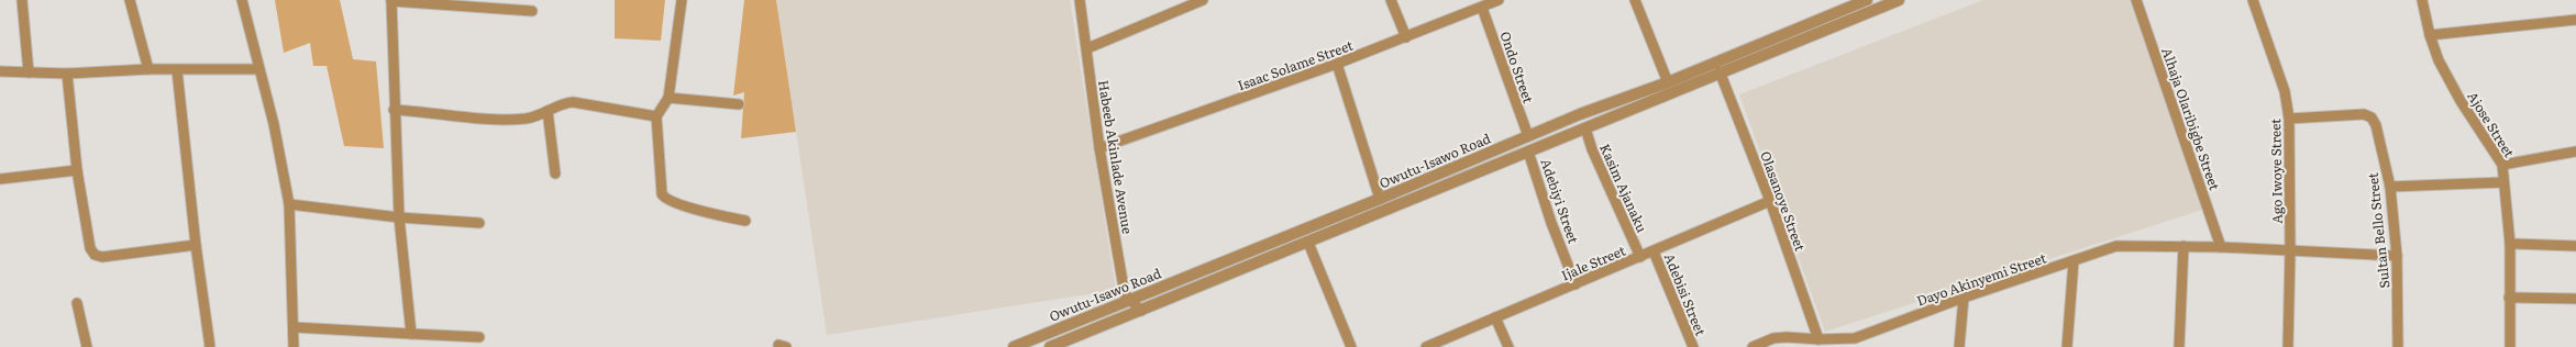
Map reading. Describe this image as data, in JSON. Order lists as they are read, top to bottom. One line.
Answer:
{"streets":{"street":["Isaac Solame Street","Ondo Street","Alhaja Olaribigbe Street","Ajose Street","Habeeb Akinlade Avenue","Owutu-Isawo Road","Ago Iwoye Street","Kasim Ajanaku","Adebiyi Street","Olasanoye Street","Sultan Bello Street","Ijale Street","Dayo Akinyemi Street","Adebisi Street"]},"crossings":[["Isaac Solame Street","Ondo Street"],["Isaac Solame Street","Habeeb Akinlade Avenue"],["Ondo Street","Owutu-Isawo Road"],["Alhaja Olaribigbe Street","Dayo Akinyemi Street"],["Habeeb Akinlade Avenue","Owutu-Isawo Road"],["Owutu-Isawo Road","Kasim Ajanaku"],["Owutu-Isawo Road","Adebiyi Street"],["Owutu-Isawo Road","Olasanoye Street"],["Ago Iwoye Street","Sultan Bello Street"],["Ago Iwoye Street","Dayo Akinyemi Street"],["Kasim Ajanaku","Ijale Street"],["Adebiyi Street","Ijale Street"],["Olasanoye Street","Ijale Street"],["Olasanoye Street","Dayo Akinyemi Street"],["Sultan Bello Street","Dayo Akinyemi Street"],["Ijale Street","Adebisi Street"]]}
